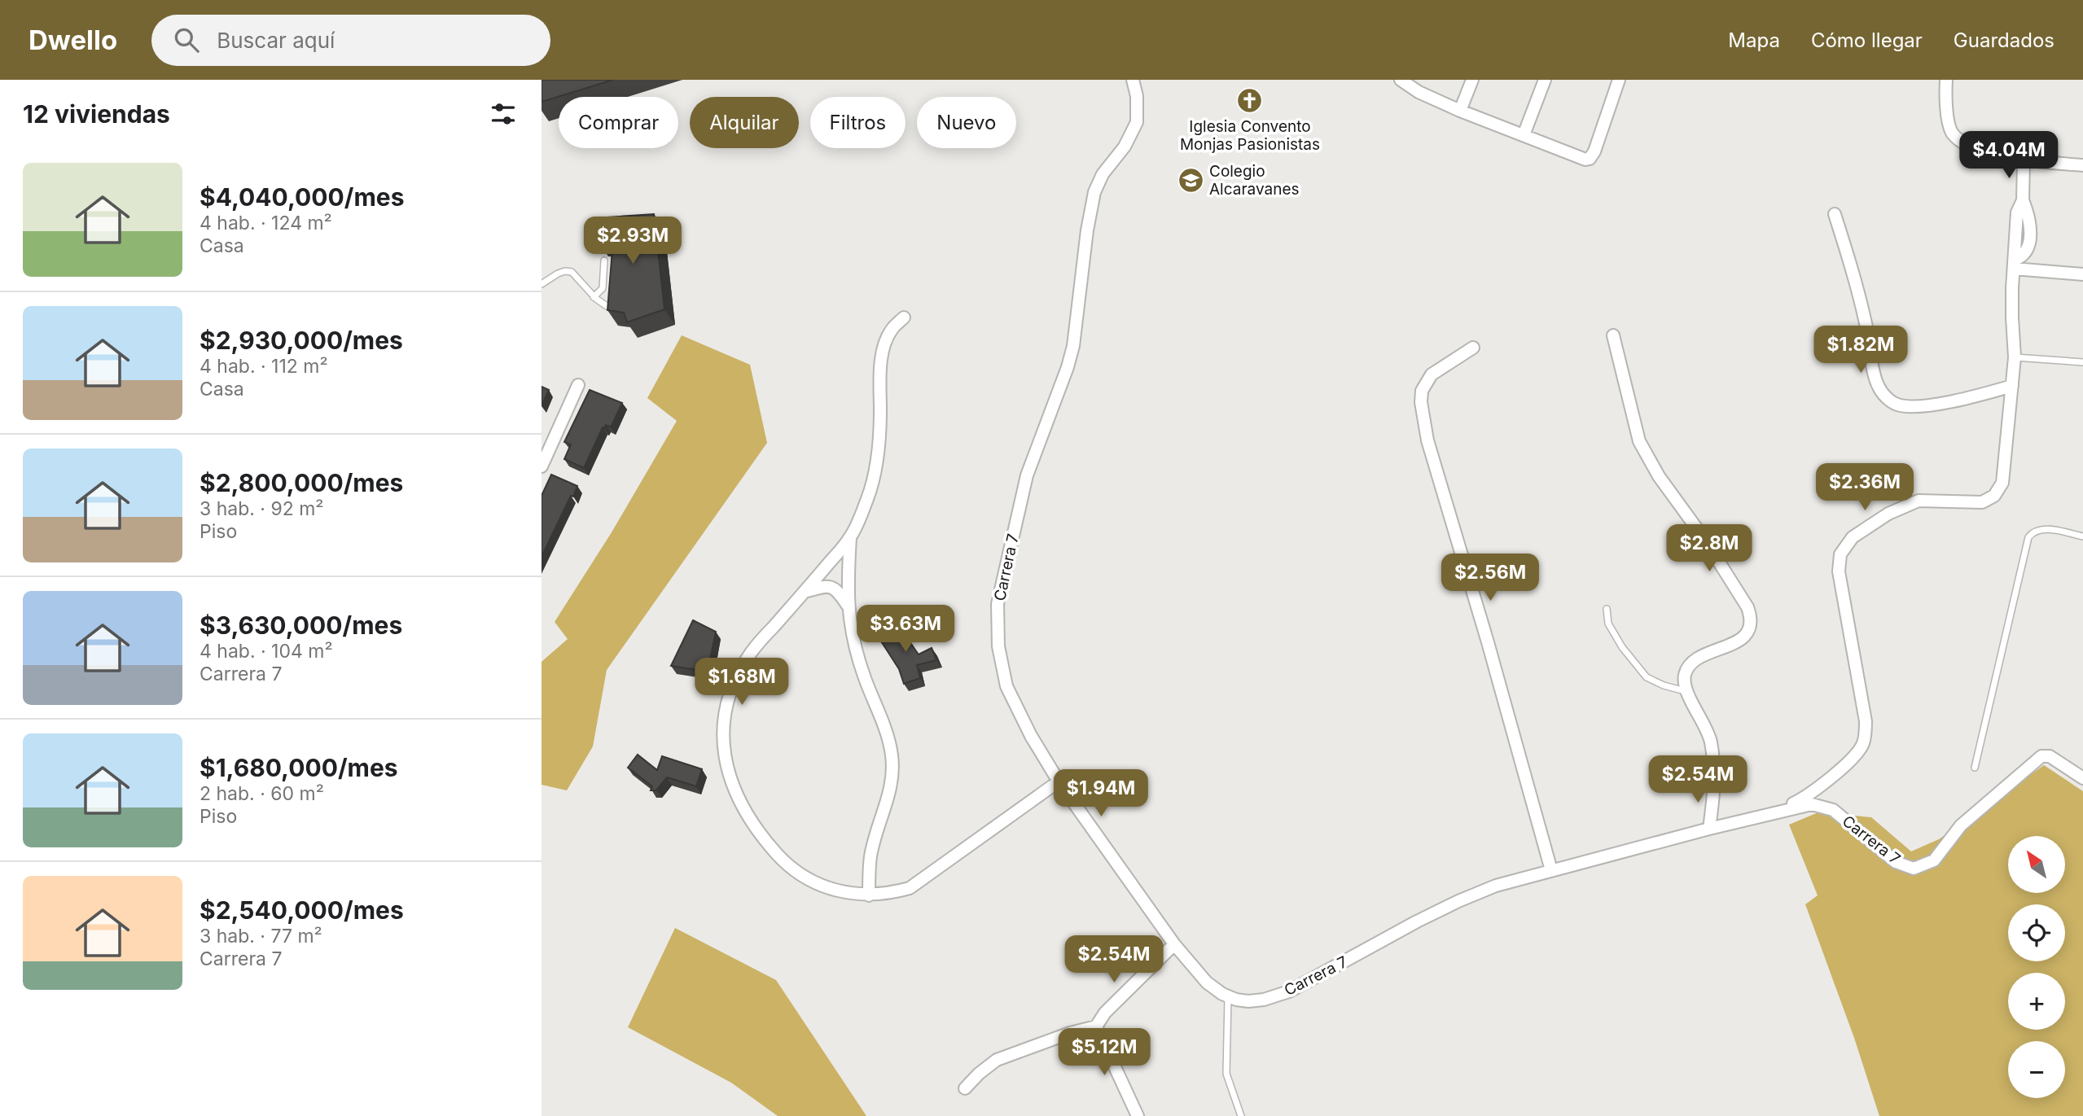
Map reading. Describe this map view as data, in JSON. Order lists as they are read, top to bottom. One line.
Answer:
{"streets":{"street":["Carrera 7"]},"places":{"church":["Iglesia Convento Monjas Pasionistas"],"school or university":["Colegio Alcaravanes"]},"north":"top left","page":{"header":"Dwello","search":"Buscar aquí","nav":["Mapa","Cómo llegar","Guardados"],"heading":"12 viviendas","chip":["Comprar","Alquilar","Filtros","Nuevo"],"price":["$4.04M","$2.93M","$1.82M","$2.36M","$2.8M","$2.56M","$3.63M","$1.68M","$2.54M","$1.94M","$2.54M","$5.12M"],"list":[{"name":"$4,040,000/mes","note":"4 hab. · 124 m² · Casa"},{"name":"$2,930,000/mes","note":"4 hab. · 112 m² · Casa"},{"name":"$2,800,000/mes","note":"3 hab. · 92 m² · Piso"},{"name":"$3,630,000/mes","note":"4 hab. · 104 m² · Carrera 7"},{"name":"$1,680,000/mes","note":"2 hab. · 60 m² · Piso"},{"name":"$2,540,000/mes","note":"3 hab. · 77 m² · Carrera 7"}],"map_buttons":["+","−"]}}
